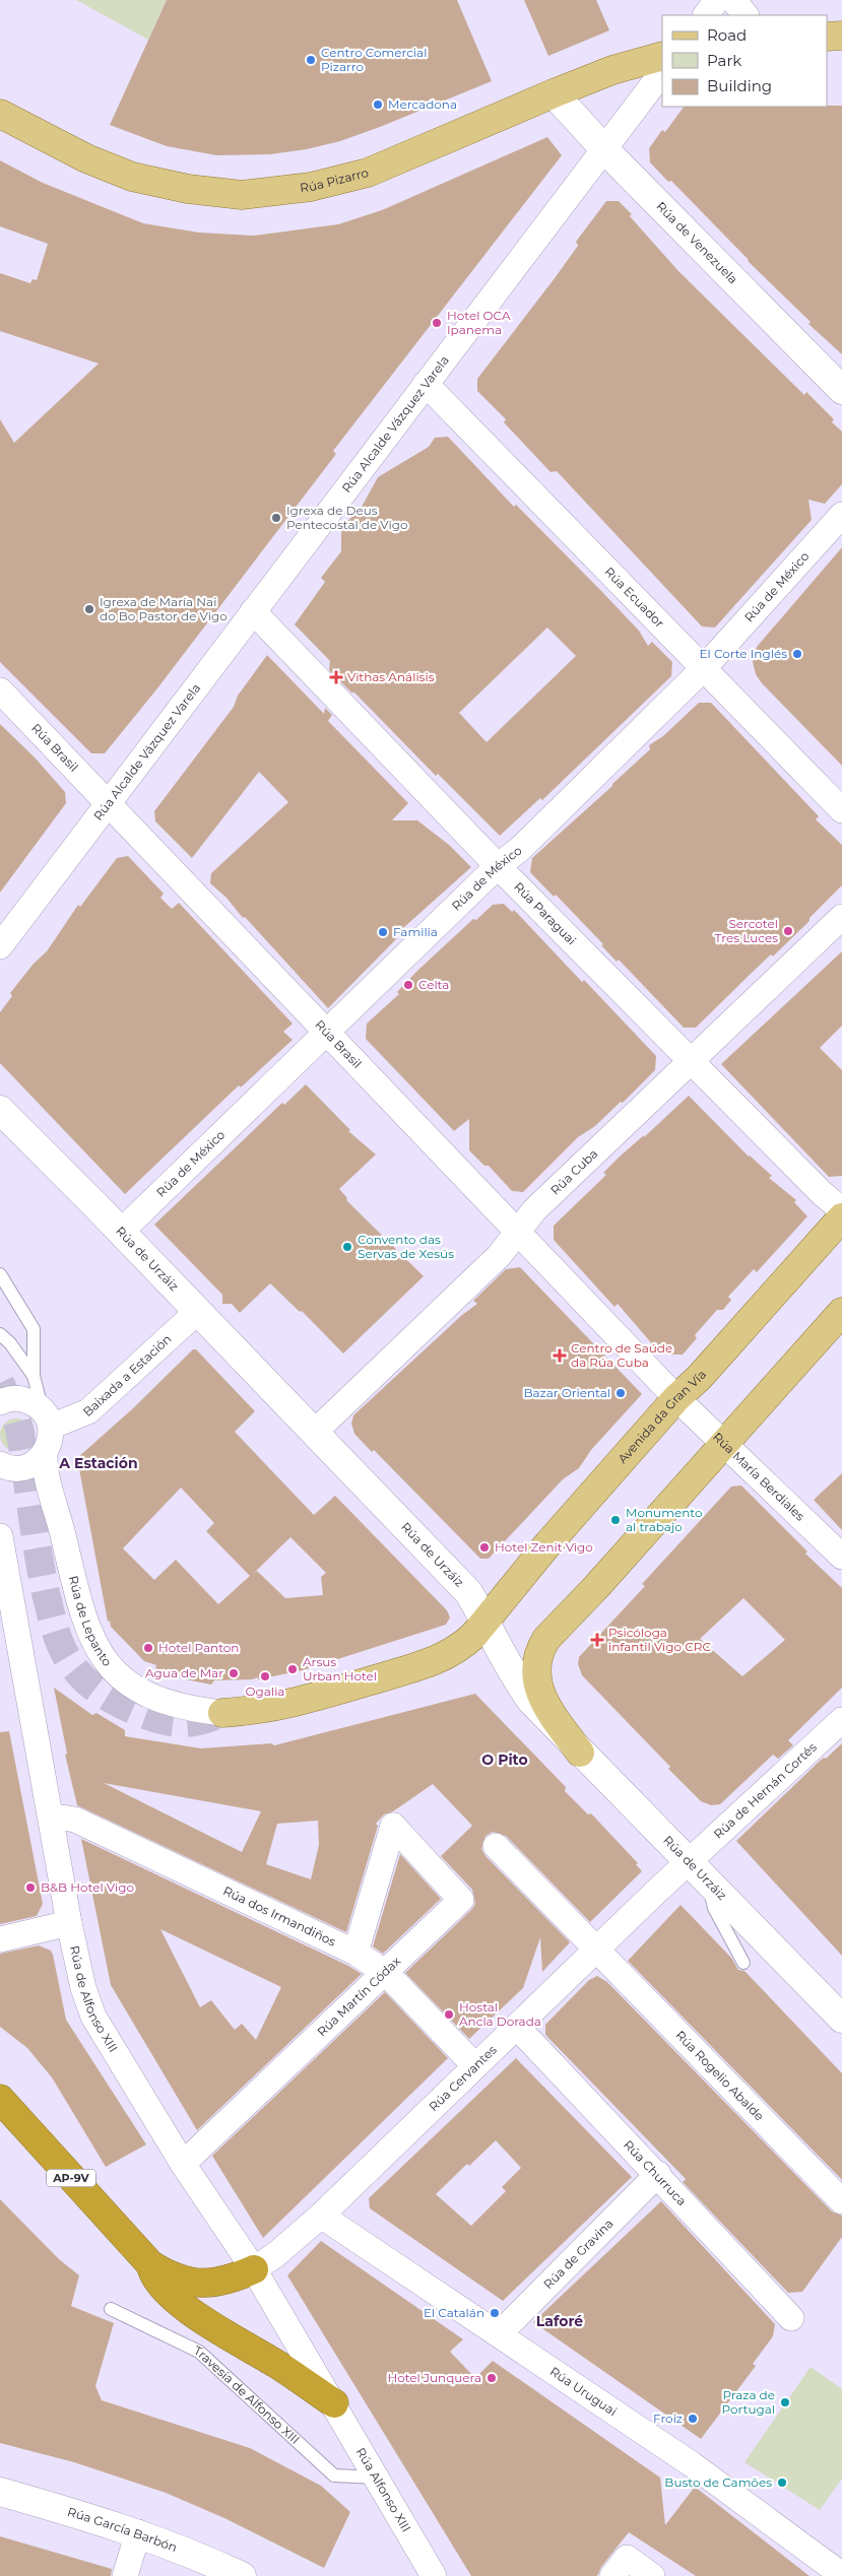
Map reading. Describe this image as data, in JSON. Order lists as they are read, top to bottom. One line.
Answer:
{"streets":{"highway":["AP-9V"],"main road":["Rúa Pizarro","Rúa de Venezuela","Rúa de Urzáiz","Avenida da Gran Vía","Rúa García Barbón"],"street":["Rúa Alcalde Vázquez Varela","Rúa de México","Rúa Ecuador","Rúa Brasil","Rúa Paraguai","Rúa Cuba","Baixada a Estación","Rúa María Berdiales","Rúa de Lepanto","Rúa de Hernán Cortés","Rúa dos Irmandiños","Rúa de Alfonso XIII","Rúa Martín Códax","Rúa Rogelio Abalde","Rúa Cervantes","Rúa Churruca","Rúa de Gravina","Rúa Uruguai","Rúa Alfonso XIII"],"lane":["Travesía de Alfonso XIII"]},"crossings":[["Rúa Pizarro","Rúa de Venezuela"],["Rúa de Venezuela","Rúa Alcalde Vázquez Varela"],["Rúa Alcalde Vázquez Varela","Rúa Ecuador"],["Rúa Alcalde Vázquez Varela","Rúa Brasil"],["Rúa Alcalde Vázquez Varela","Rúa Paraguai"],["Rúa de México","Rúa Ecuador"],["Rúa de México","Rúa Brasil"],["Rúa de México","Rúa Paraguai"],["Rúa de México","Rúa de Urzáiz"],["Rúa Brasil","Rúa Cuba"],["Rúa Brasil","Avenida da Gran Vía"],["Rúa Brasil","Rúa María Berdiales"],["Rúa Paraguai","Rúa Cuba"],["Rúa Cuba","Rúa de Urzáiz"],["Rúa de Urzáiz","Baixada a Estación"],["Rúa de Urzáiz","Avenida da Gran Vía"],["Rúa de Urzáiz","Rúa de Hernán Cortés"],["Rúa de Urzáiz","Rúa Cervantes"],["Avenida da Gran Vía","Rúa María Berdiales"],["Avenida da Gran Vía","Rúa de Lepanto"],["Rúa de Hernán Cortés","Rúa Cervantes"],["Rúa dos Irmandiños","Rúa de Alfonso XIII"],["Rúa dos Irmandiños","Rúa Martín Códax"],["Rúa dos Irmandiños","Rúa Cervantes"],["Rúa de Alfonso XIII","Rúa Martín Códax"],["Rúa de Alfonso XIII","Rúa Cervantes"],["Rúa de Alfonso XIII","Rúa Alfonso XIII"],["Rúa Rogelio Abalde","Rúa Cervantes"],["Rúa Cervantes","Rúa Churruca"],["Rúa Cervantes","Rúa Uruguai"],["Rúa Churruca","Rúa de Gravina"],["Rúa de Gravina","Rúa Uruguai"],["Travesía de Alfonso XIII","Rúa Alfonso XIII"]],"districts":["A Estación","O Pito","Laforé"],"places":{"other":["Centro Comercial Pizarro","Mercadona","Hotel OCA Ipanema","Igrexa de Deus Pentecostal de Vigo","Igrexa de María Nai do Bo Pastor de Vigo","El Corte Inglés","Sercotel Tres Luces","Familia","Celta","Convento das Servas de Xesús","Bazar Oriental","Monumento al trabajo","Hotel Zenit Vigo","Hotel Panton","Arsus Urban Hotel","Agua de Mar","Ogalia","B&B Hotel Vigo","Hostal Ancla Dorada","El Catalán","Hotel Junquera","Praza de Portugal","Froiz","Busto de Camões"],"health":["Vithas Análisis","Centro de Saúde da Rúa Cuba","Psicóloga infantil Vigo CRC"]},"legend":["Road","Park","Building"]}
